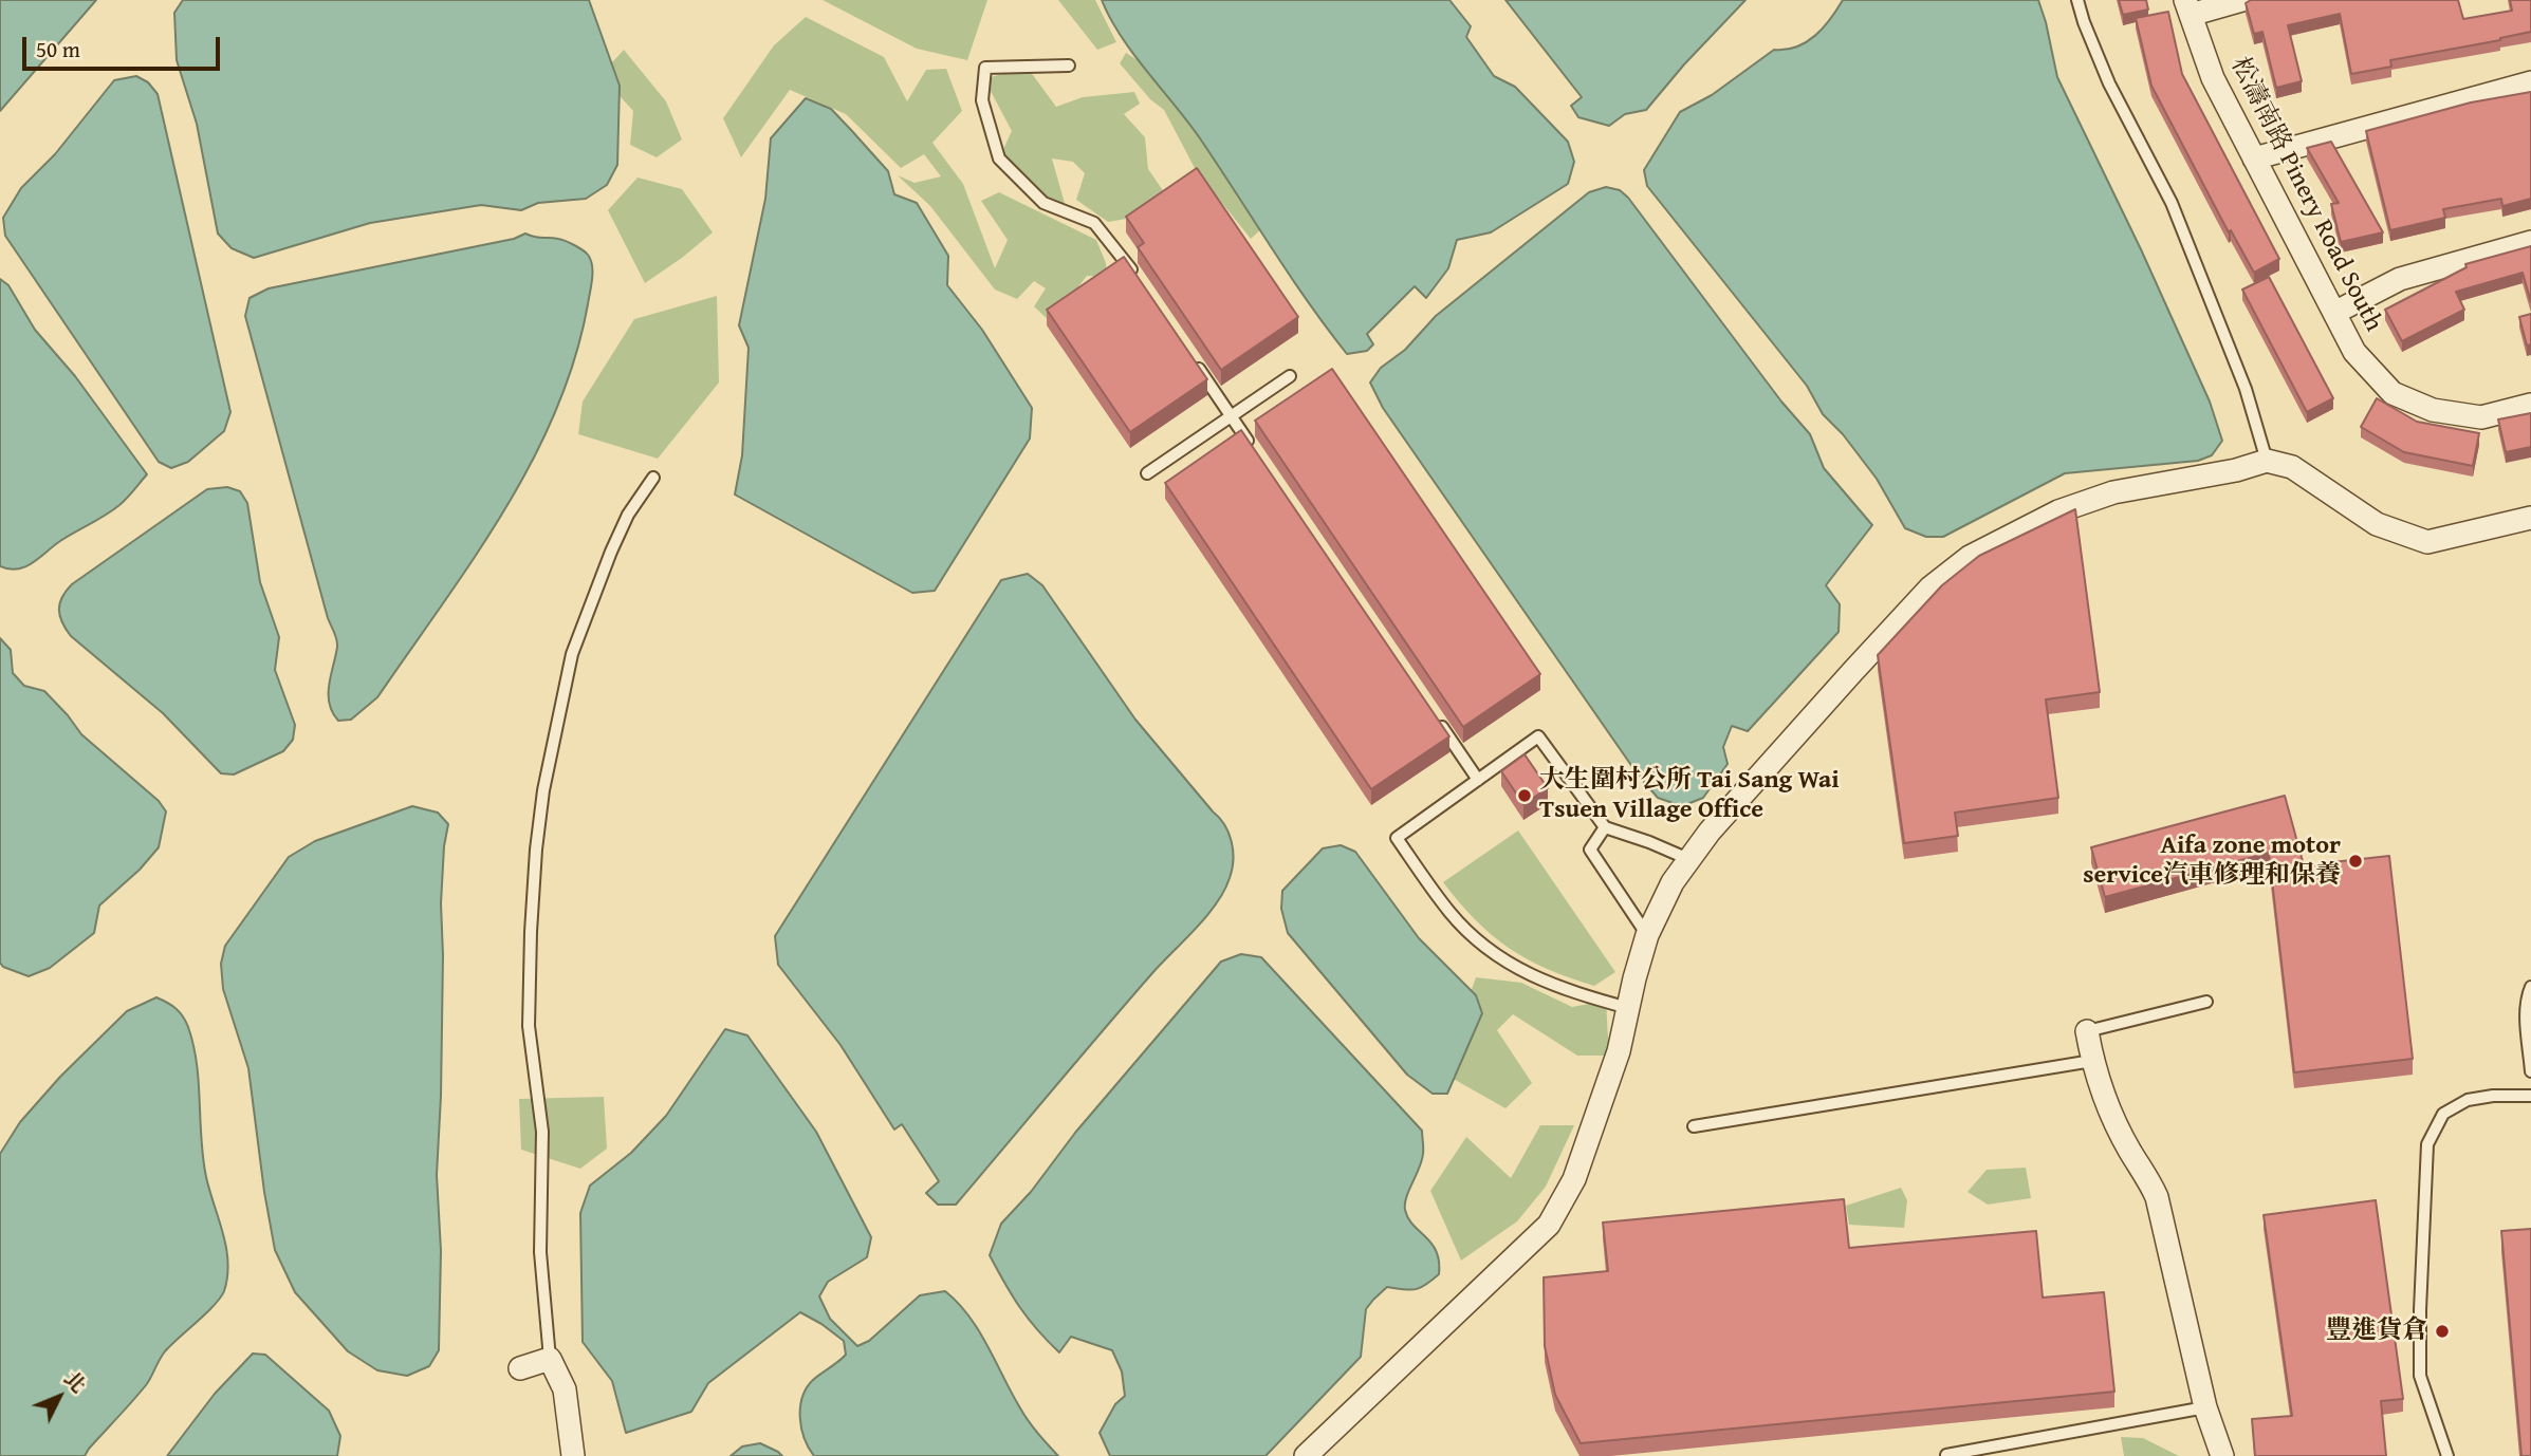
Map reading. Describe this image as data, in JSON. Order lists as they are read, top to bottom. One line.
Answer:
{"streets":{"street":["松濤南路 Pinery Road South"]},"places":["大生圍村公所 Tai Sang Wai Tsuen Village Office","Aifa zone motor service汽車修理和保養","豐進貨倉"],"scale_bar":"50 m","north":"top right"}
